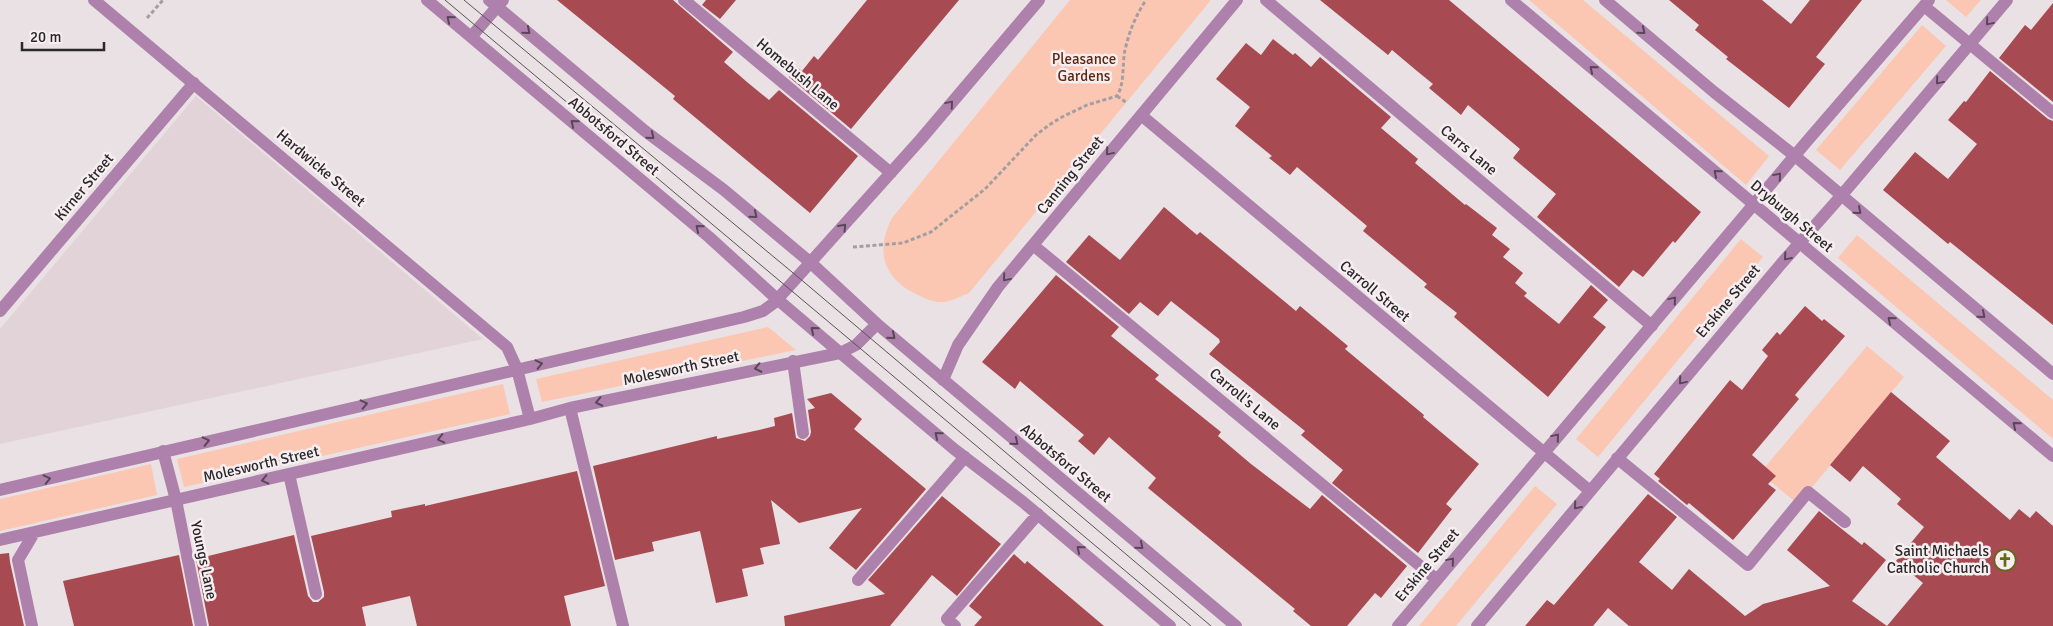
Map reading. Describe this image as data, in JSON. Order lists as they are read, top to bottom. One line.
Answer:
{"streets":{"street":["Homebush Lane","Abbotsford Street","Carrs Lane","Hardwicke Street","Canning Street","Kirner Street","Dryburgh Street","Carroll Street","Erskine Street","Molesworth Street","Carroll's Lane","Youngs Lane"]},"crossings":[["Abbotsford Street","Canning Street"],["Abbotsford Street","Molesworth Street"],["Carrs Lane","Erskine Street"],["Hardwicke Street","Kirner Street"],["Canning Street","Carroll Street"],["Canning Street","Carroll's Lane"],["Dryburgh Street","Erskine Street"],["Carroll Street","Erskine Street"],["Erskine Street","Carroll's Lane"],["Molesworth Street","Youngs Lane"]],"one_way":["Canning Street"],"parks":["Pleasance Gardens"],"places":{"church":["Saint Michaels Catholic Church"]},"scale_bar":"20 m"}
